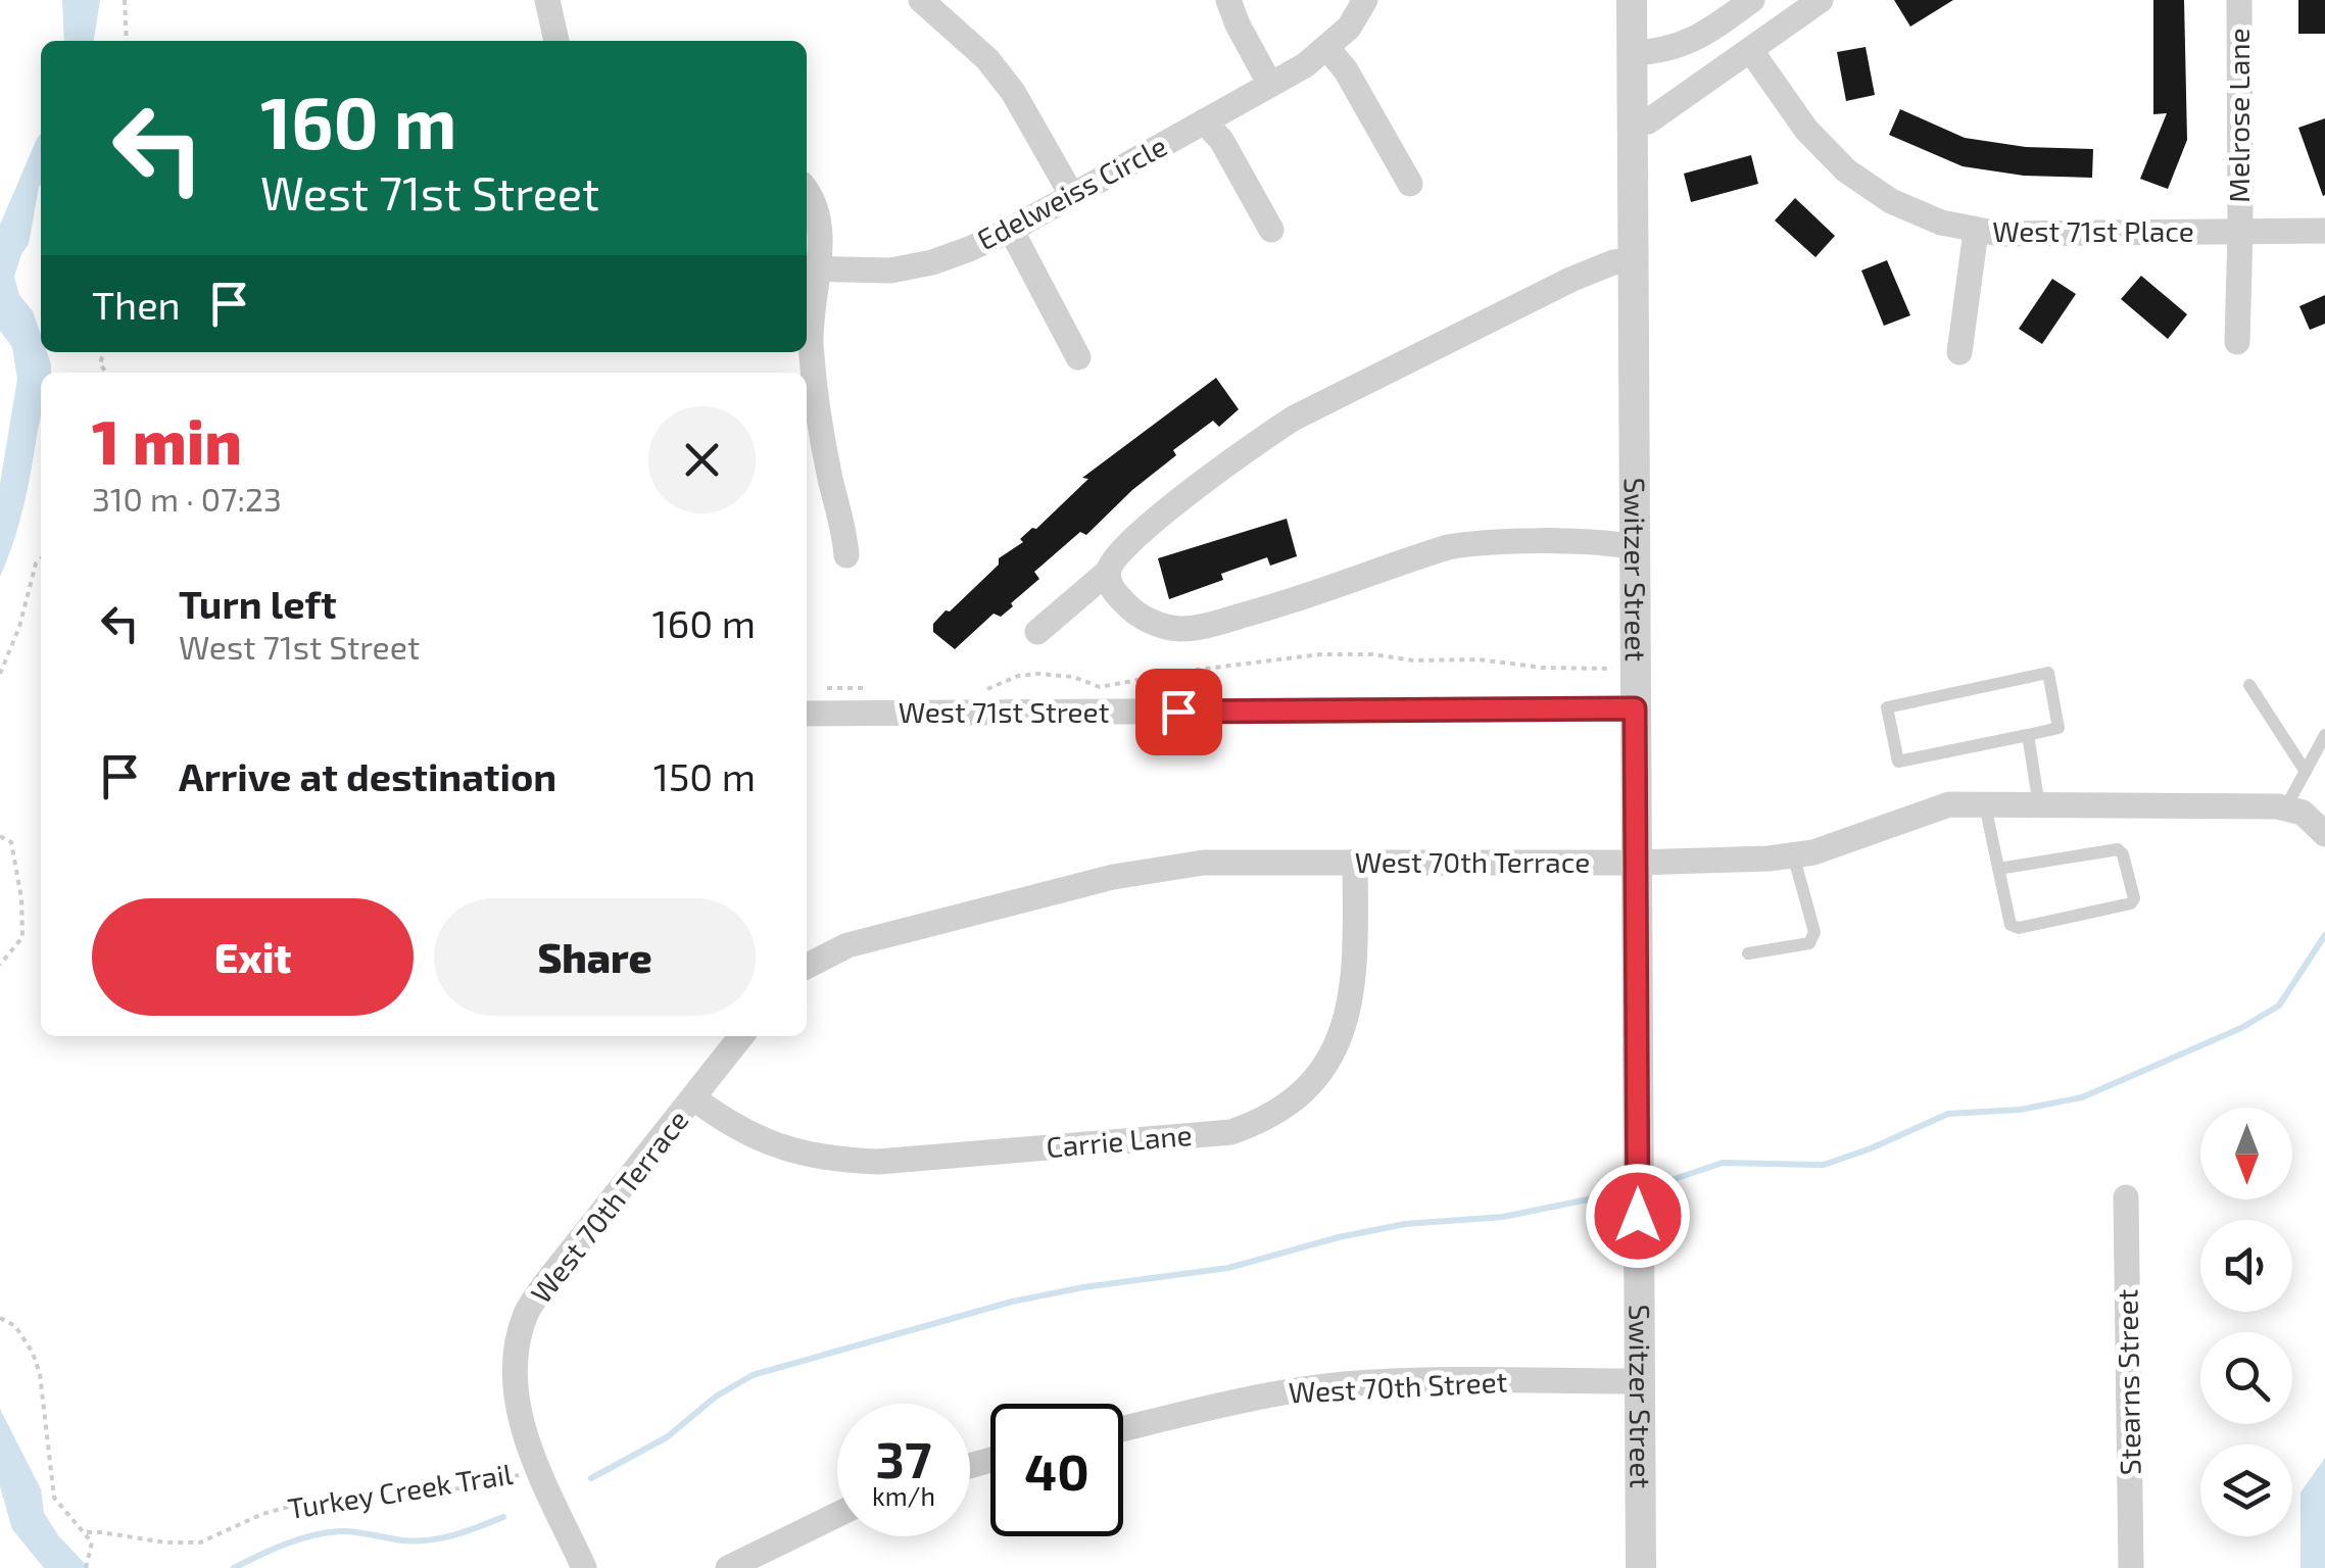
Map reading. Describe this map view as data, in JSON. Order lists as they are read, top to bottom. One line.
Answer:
{"streets":{"street":["Melrose Lane","Edelweiss Circle","West 71st Place","Switzer Street","West 71st Street","West 70th Terrace","Carrie Lane","Stearns Street","West 70th Street"],"path":["Turkey Creek Trail"]},"crossings":[["Melrose Lane","West 71st Place"],["Switzer Street","West 71st Street"],["Switzer Street","West 70th Terrace"],["Switzer Street","West 70th Street"],["West 70th Terrace","Carrie Lane"],["West 70th Terrace","Turkey Creek Trail"]],"north":"bottom","page":{"turn":["160 m","West 71st Street"],"then":"Then","heading":["1 min","310 m · 07:23"],"list":[{"name":"Turn left","note":"West 71st Street","value":"160 m"},{"name":"Arrive at destination","value":"150 m"}],"buttons":["Exit","Share"],"speed":"37 km/h","limit":"40"}}
